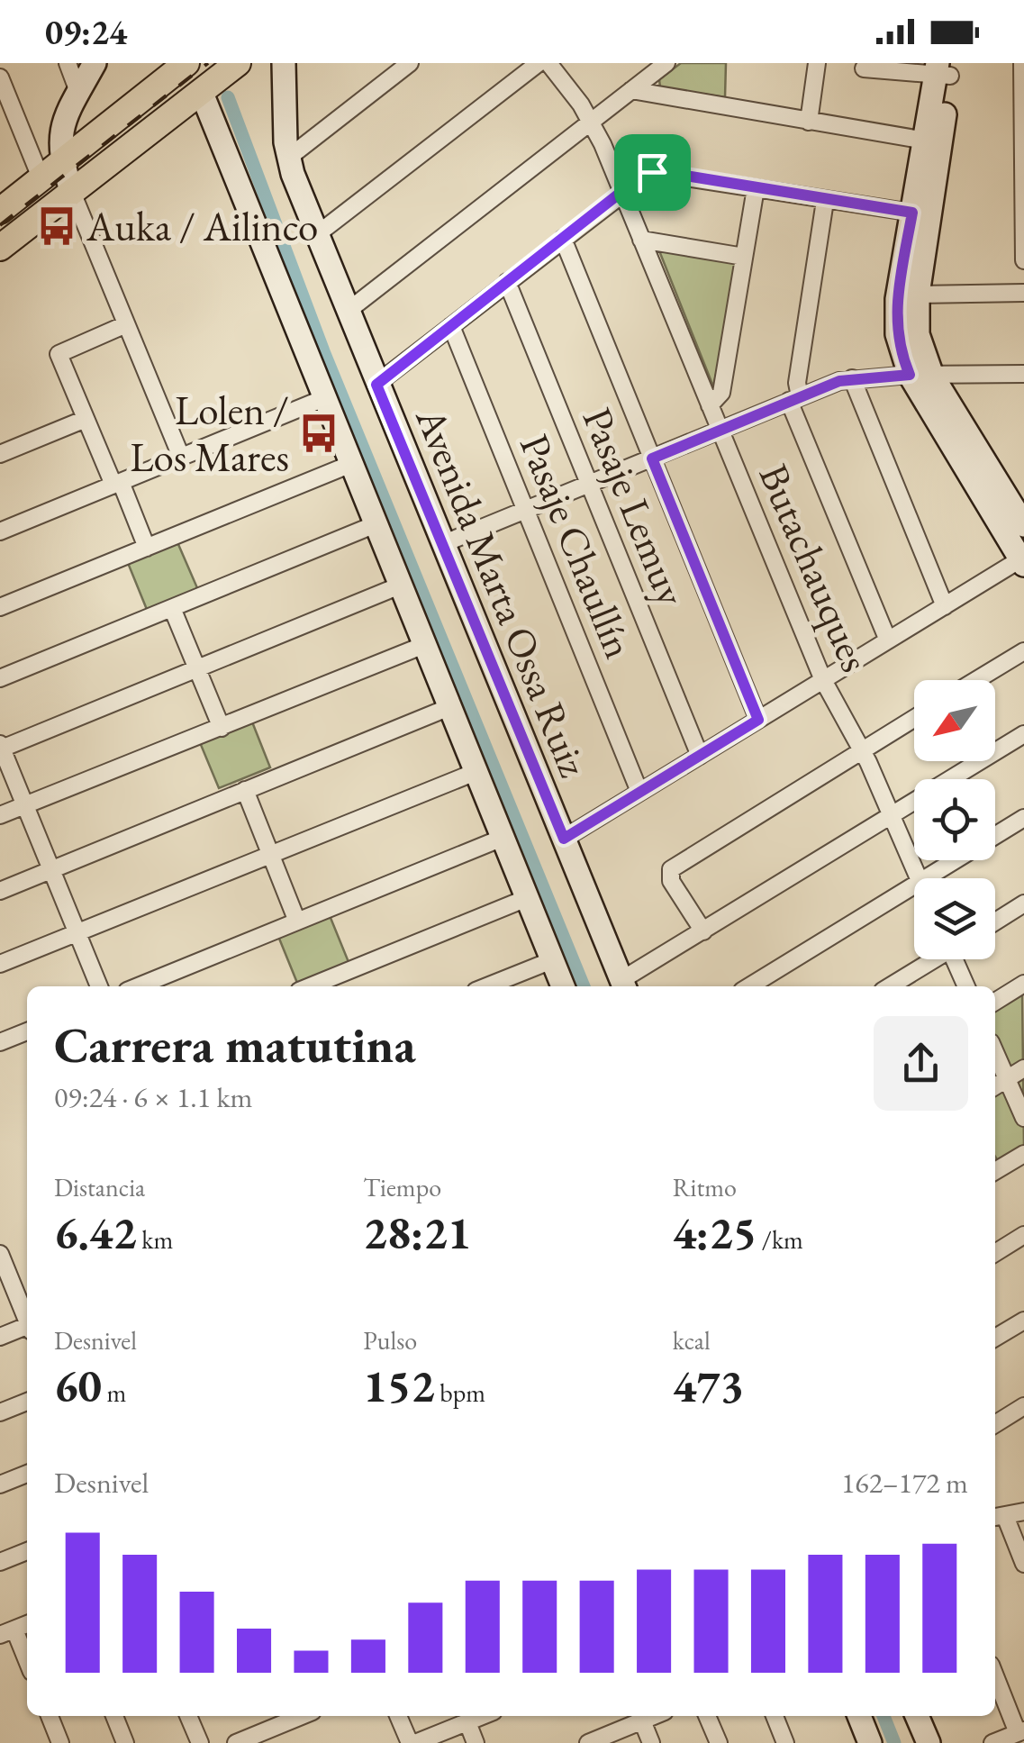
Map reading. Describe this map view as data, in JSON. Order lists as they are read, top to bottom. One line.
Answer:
{"streets":{"street":["Pasaje Lemuy","Pasaje Chaullín","Butachauques","Avenida Marta Ossa Ruiz"]},"places":{"bus stop":["Auka / Ailinco","Lolen / Los Mares"]},"north":"bottom left","page":{"status":"09:24","heading":["Carrera matutina","09:24 · 6 × 1.1 km"],"stats":[["Distancia","6.42 km"],["Tiempo","28:21"],["Ritmo","4:25 /km"],["Desnivel","60 m"],["Pulso","152 bpm"],["kcal","473"]],"chart":["Desnivel","162–172 m"]}}
